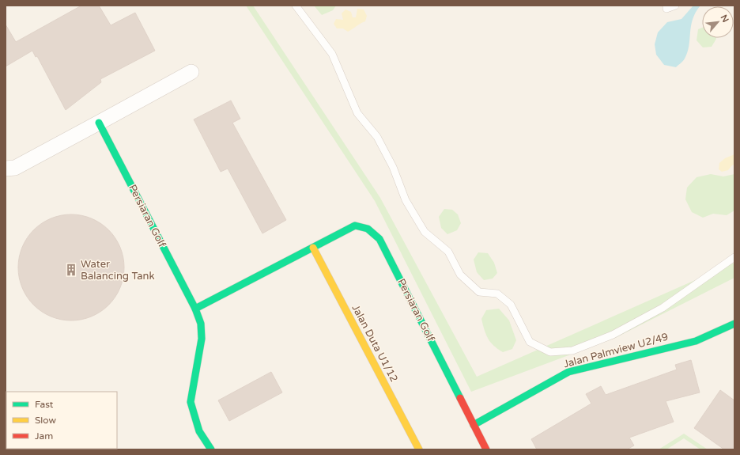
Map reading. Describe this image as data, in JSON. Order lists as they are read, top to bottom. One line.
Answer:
{"streets":{"street":["Persiaran Golf","Jalan Duta U1/12","Jalan Palmview U2/49"]},"crossings":[["Persiaran Golf","Jalan Duta U1/12"],["Persiaran Golf","Jalan Palmview U2/49"]],"places":{"building":["Water Balancing Tank"]},"legend":["Fast","Slow","Jam"],"north":"top right"}
